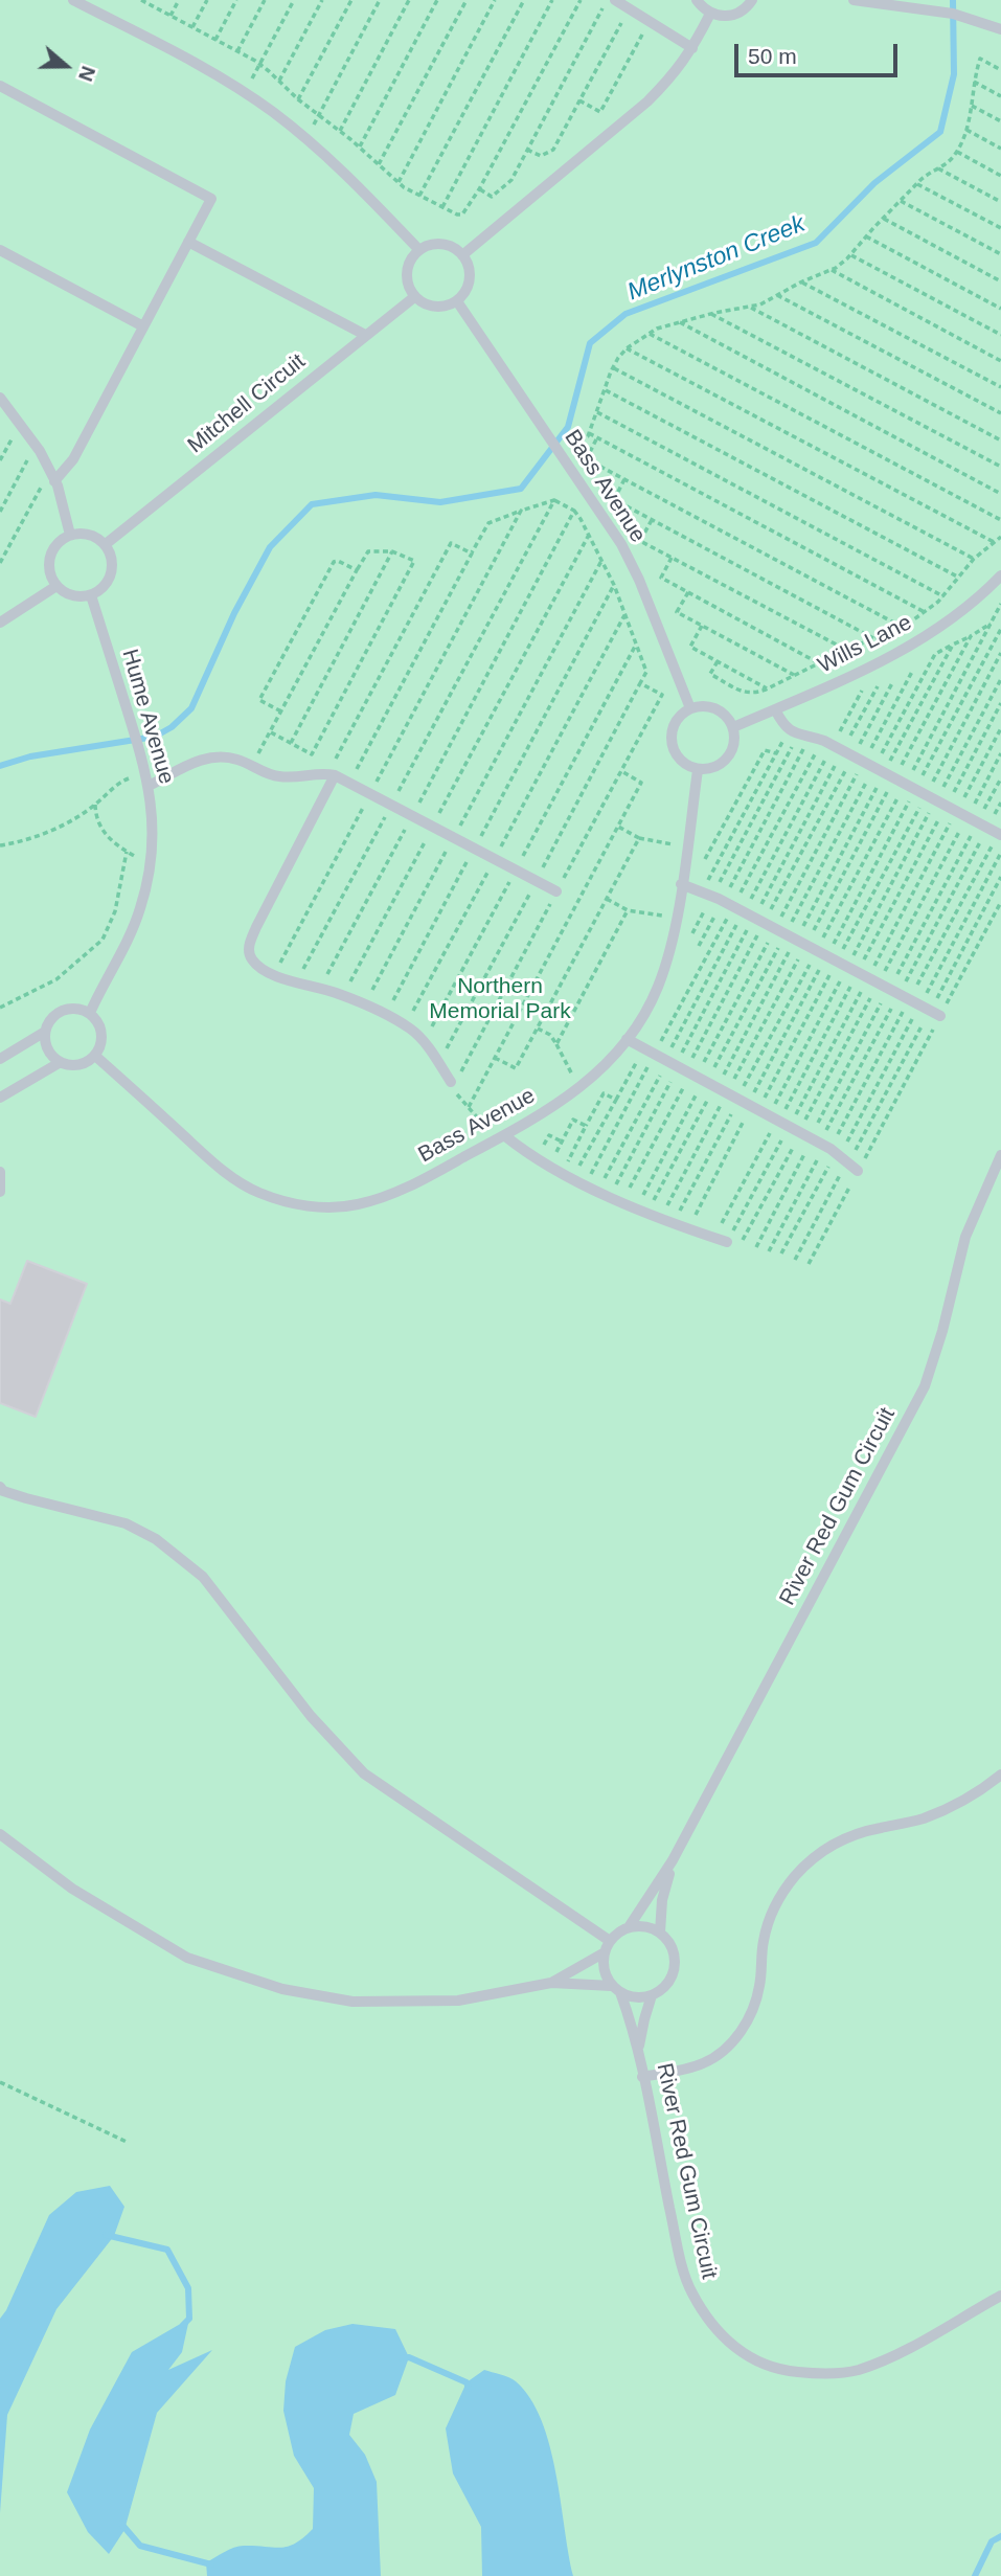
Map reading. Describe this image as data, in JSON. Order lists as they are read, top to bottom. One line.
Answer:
{"streets":{"lane":["Mitchell Circuit","Bass Avenue","Wills Lane","Hume Avenue","River Red Gum Circuit"]},"crossings":[["Mitchell Circuit","Bass Avenue"],["Mitchell Circuit","Hume Avenue"],["Bass Avenue","Wills Lane"],["Bass Avenue","Hume Avenue"]],"water":["Merlynston Creek"],"parks":["Northern Memorial Park"],"scale_bar":"50 m","north":"right"}
